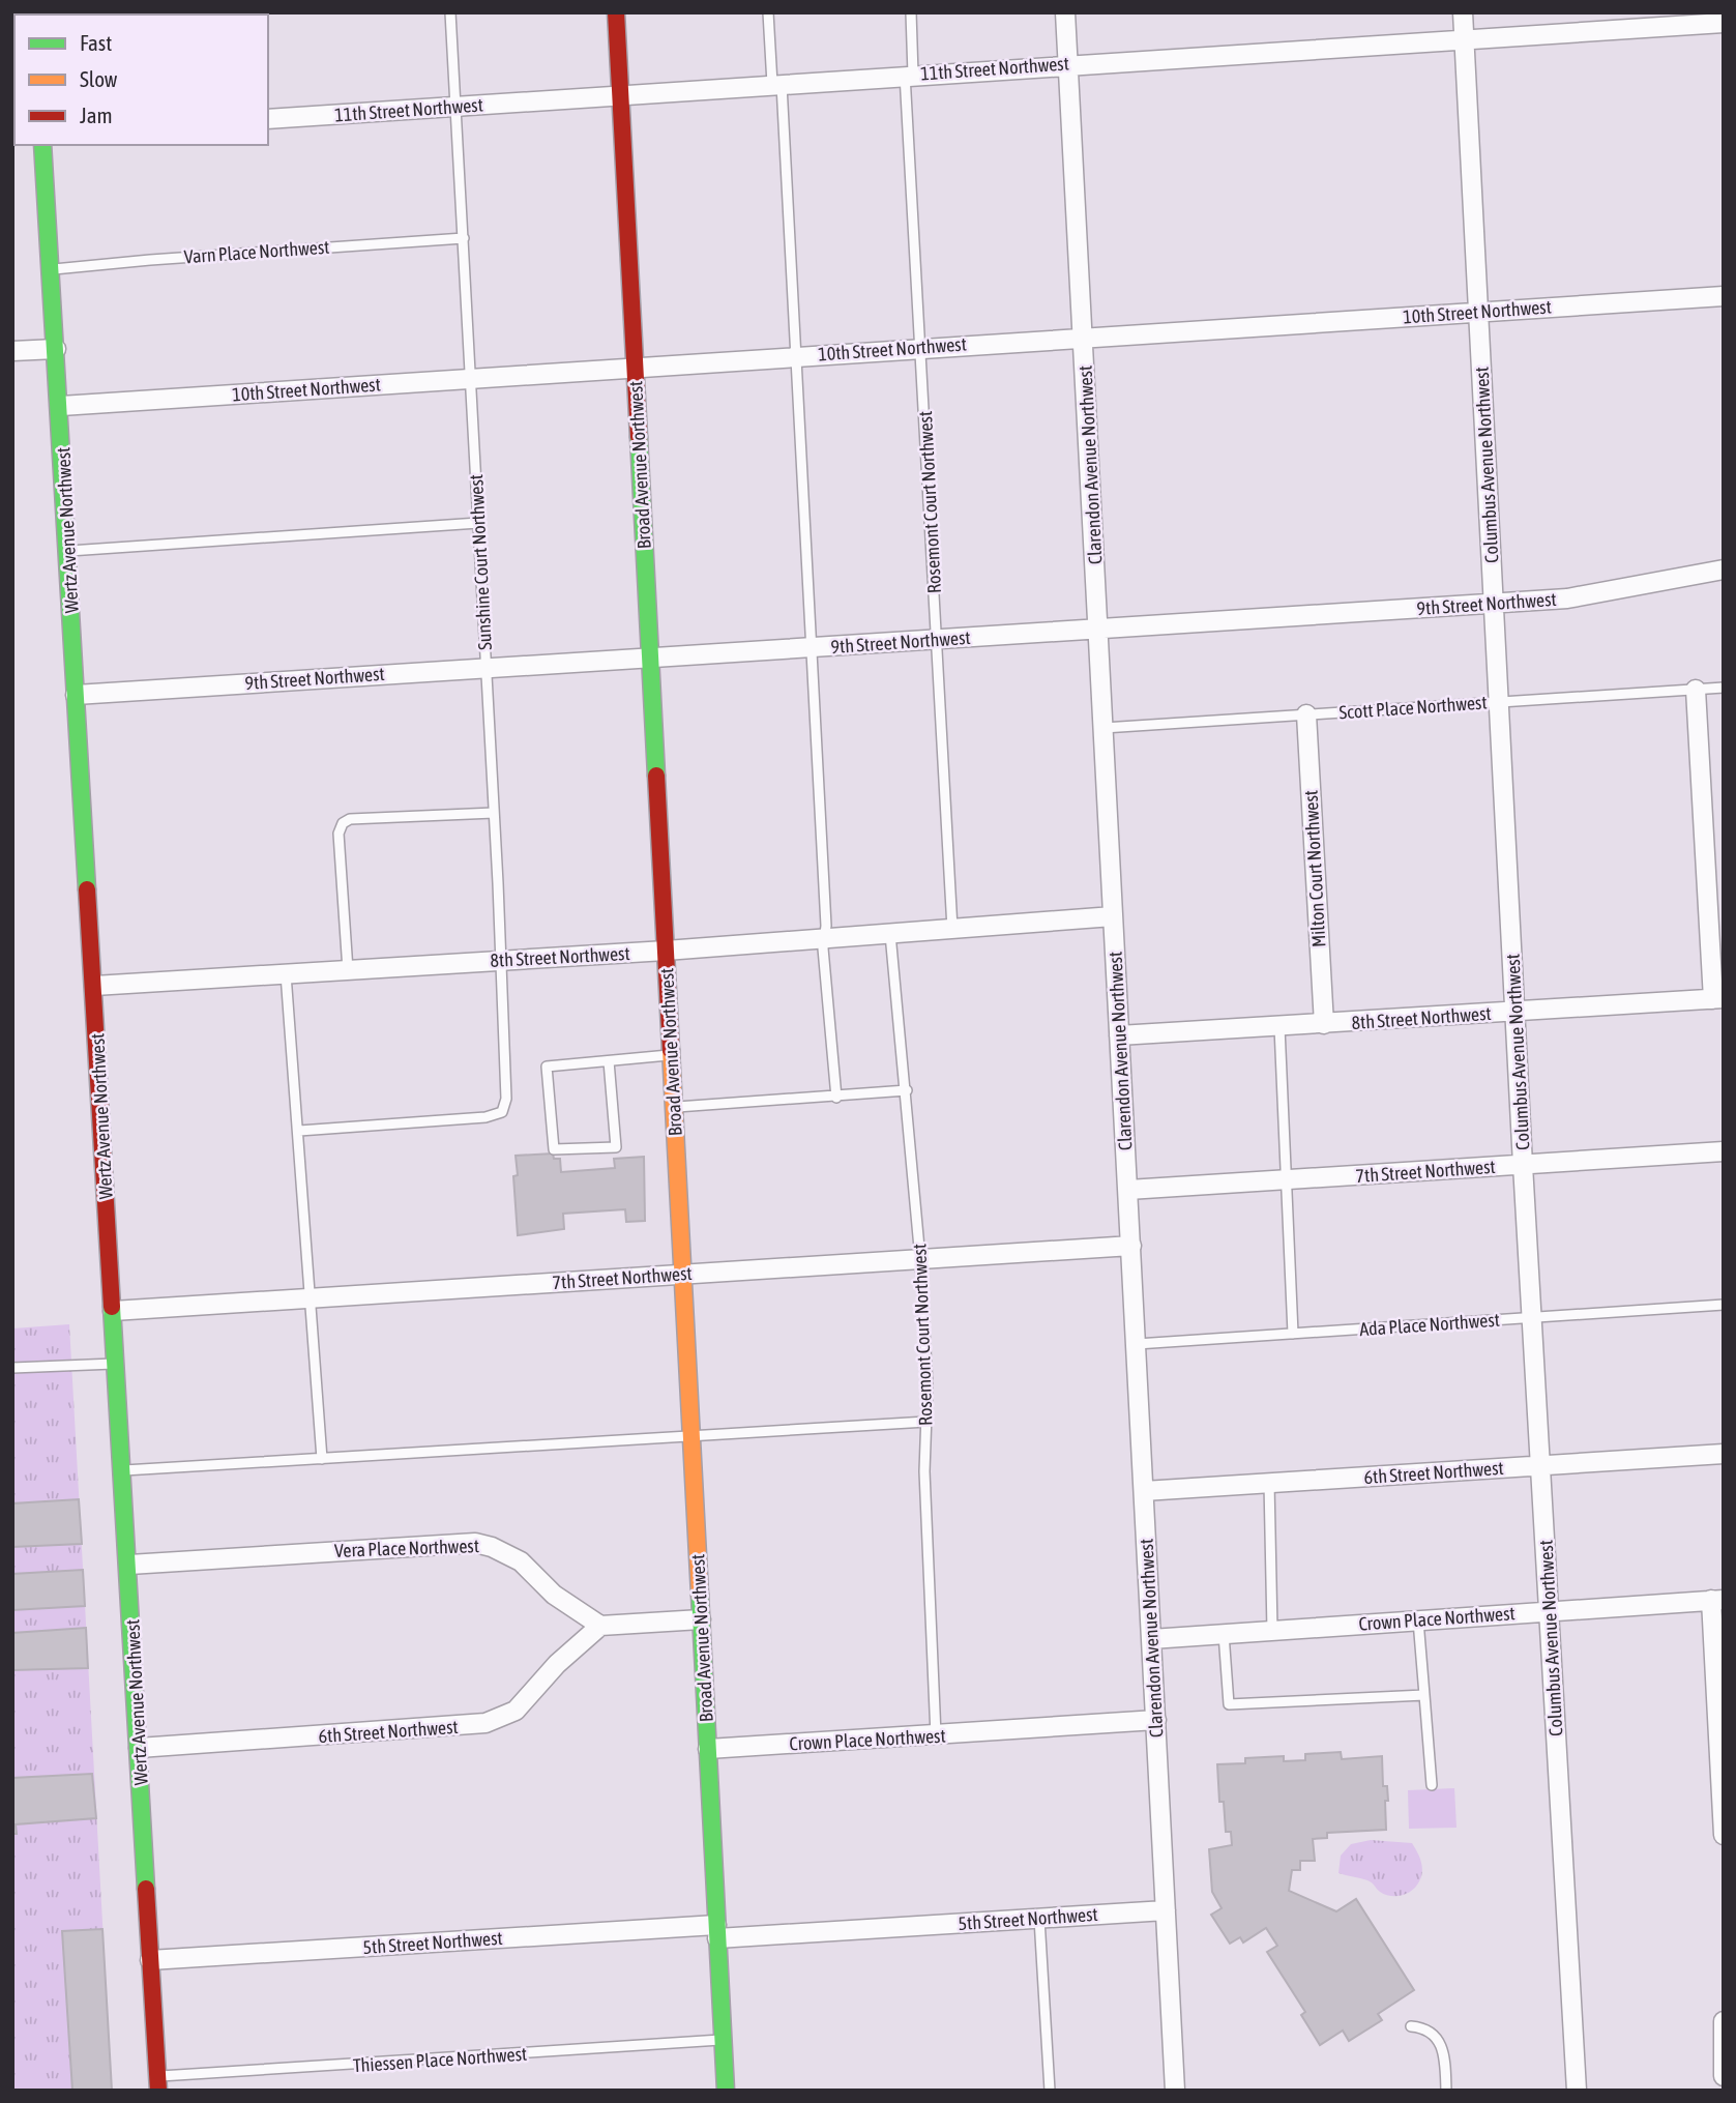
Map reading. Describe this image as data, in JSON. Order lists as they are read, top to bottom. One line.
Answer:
{"streets":{"street":["11th Street Northwest","10th Street Northwest","Broad Avenue Northwest","Clarendon Avenue Northwest","Columbus Avenue Northwest","Wertz Avenue Northwest","9th Street Northwest","Milton Court Northwest","8th Street Northwest","7th Street Northwest","6th Street Northwest","Vera Place Northwest","Crown Place Northwest","5th Street Northwest"],"lane":["Varn Place Northwest","Rosemont Court Northwest","Sunshine Court Northwest","Scott Place Northwest","Ada Place Northwest","Thiessen Place Northwest"]},"crossings":[["11th Street Northwest","Broad Avenue Northwest"],["11th Street Northwest","Clarendon Avenue Northwest"],["11th Street Northwest","Columbus Avenue Northwest"],["11th Street Northwest","Rosemont Court Northwest"],["11th Street Northwest","Sunshine Court Northwest"],["Varn Place Northwest","Wertz Avenue Northwest"],["Varn Place Northwest","Sunshine Court Northwest"],["10th Street Northwest","Broad Avenue Northwest"],["10th Street Northwest","Clarendon Avenue Northwest"],["10th Street Northwest","Columbus Avenue Northwest"],["10th Street Northwest","Rosemont Court Northwest"],["10th Street Northwest","Wertz Avenue Northwest"],["10th Street Northwest","Sunshine Court Northwest"],["Broad Avenue Northwest","9th Street Northwest"],["Broad Avenue Northwest","8th Street Northwest"],["Broad Avenue Northwest","7th Street Northwest"],["Broad Avenue Northwest","Crown Place Northwest"],["Broad Avenue Northwest","5th Street Northwest"],["Broad Avenue Northwest","Thiessen Place Northwest"],["Clarendon Avenue Northwest","9th Street Northwest"],["Clarendon Avenue Northwest","Scott Place Northwest"],["Clarendon Avenue Northwest","8th Street Northwest"],["Clarendon Avenue Northwest","7th Street Northwest"],["Clarendon Avenue Northwest","Ada Place Northwest"],["Clarendon Avenue Northwest","6th Street Northwest"],["Clarendon Avenue Northwest","Crown Place Northwest"],["Clarendon Avenue Northwest","5th Street Northwest"],["Columbus Avenue Northwest","9th Street Northwest"],["Columbus Avenue Northwest","Scott Place Northwest"],["Columbus Avenue Northwest","8th Street Northwest"],["Columbus Avenue Northwest","7th Street Northwest"],["Columbus Avenue Northwest","Ada Place Northwest"],["Columbus Avenue Northwest","6th Street Northwest"],["Columbus Avenue Northwest","Crown Place Northwest"],["Rosemont Court Northwest","9th Street Northwest"],["Rosemont Court Northwest","8th Street Northwest"],["Rosemont Court Northwest","7th Street Northwest"],["Rosemont Court Northwest","Crown Place Northwest"],["Wertz Avenue Northwest","9th Street Northwest"],["Wertz Avenue Northwest","8th Street Northwest"],["Wertz Avenue Northwest","7th Street Northwest"],["Wertz Avenue Northwest","6th Street Northwest"],["Wertz Avenue Northwest","Vera Place Northwest"],["Wertz Avenue Northwest","5th Street Northwest"],["Wertz Avenue Northwest","Thiessen Place Northwest"],["Sunshine Court Northwest","9th Street Northwest"],["Sunshine Court Northwest","8th Street Northwest"],["Scott Place Northwest","Milton Court Northwest"],["Milton Court Northwest","8th Street Northwest"],["6th Street Northwest","Vera Place Northwest"]],"legend":["Fast","Slow","Jam"]}
